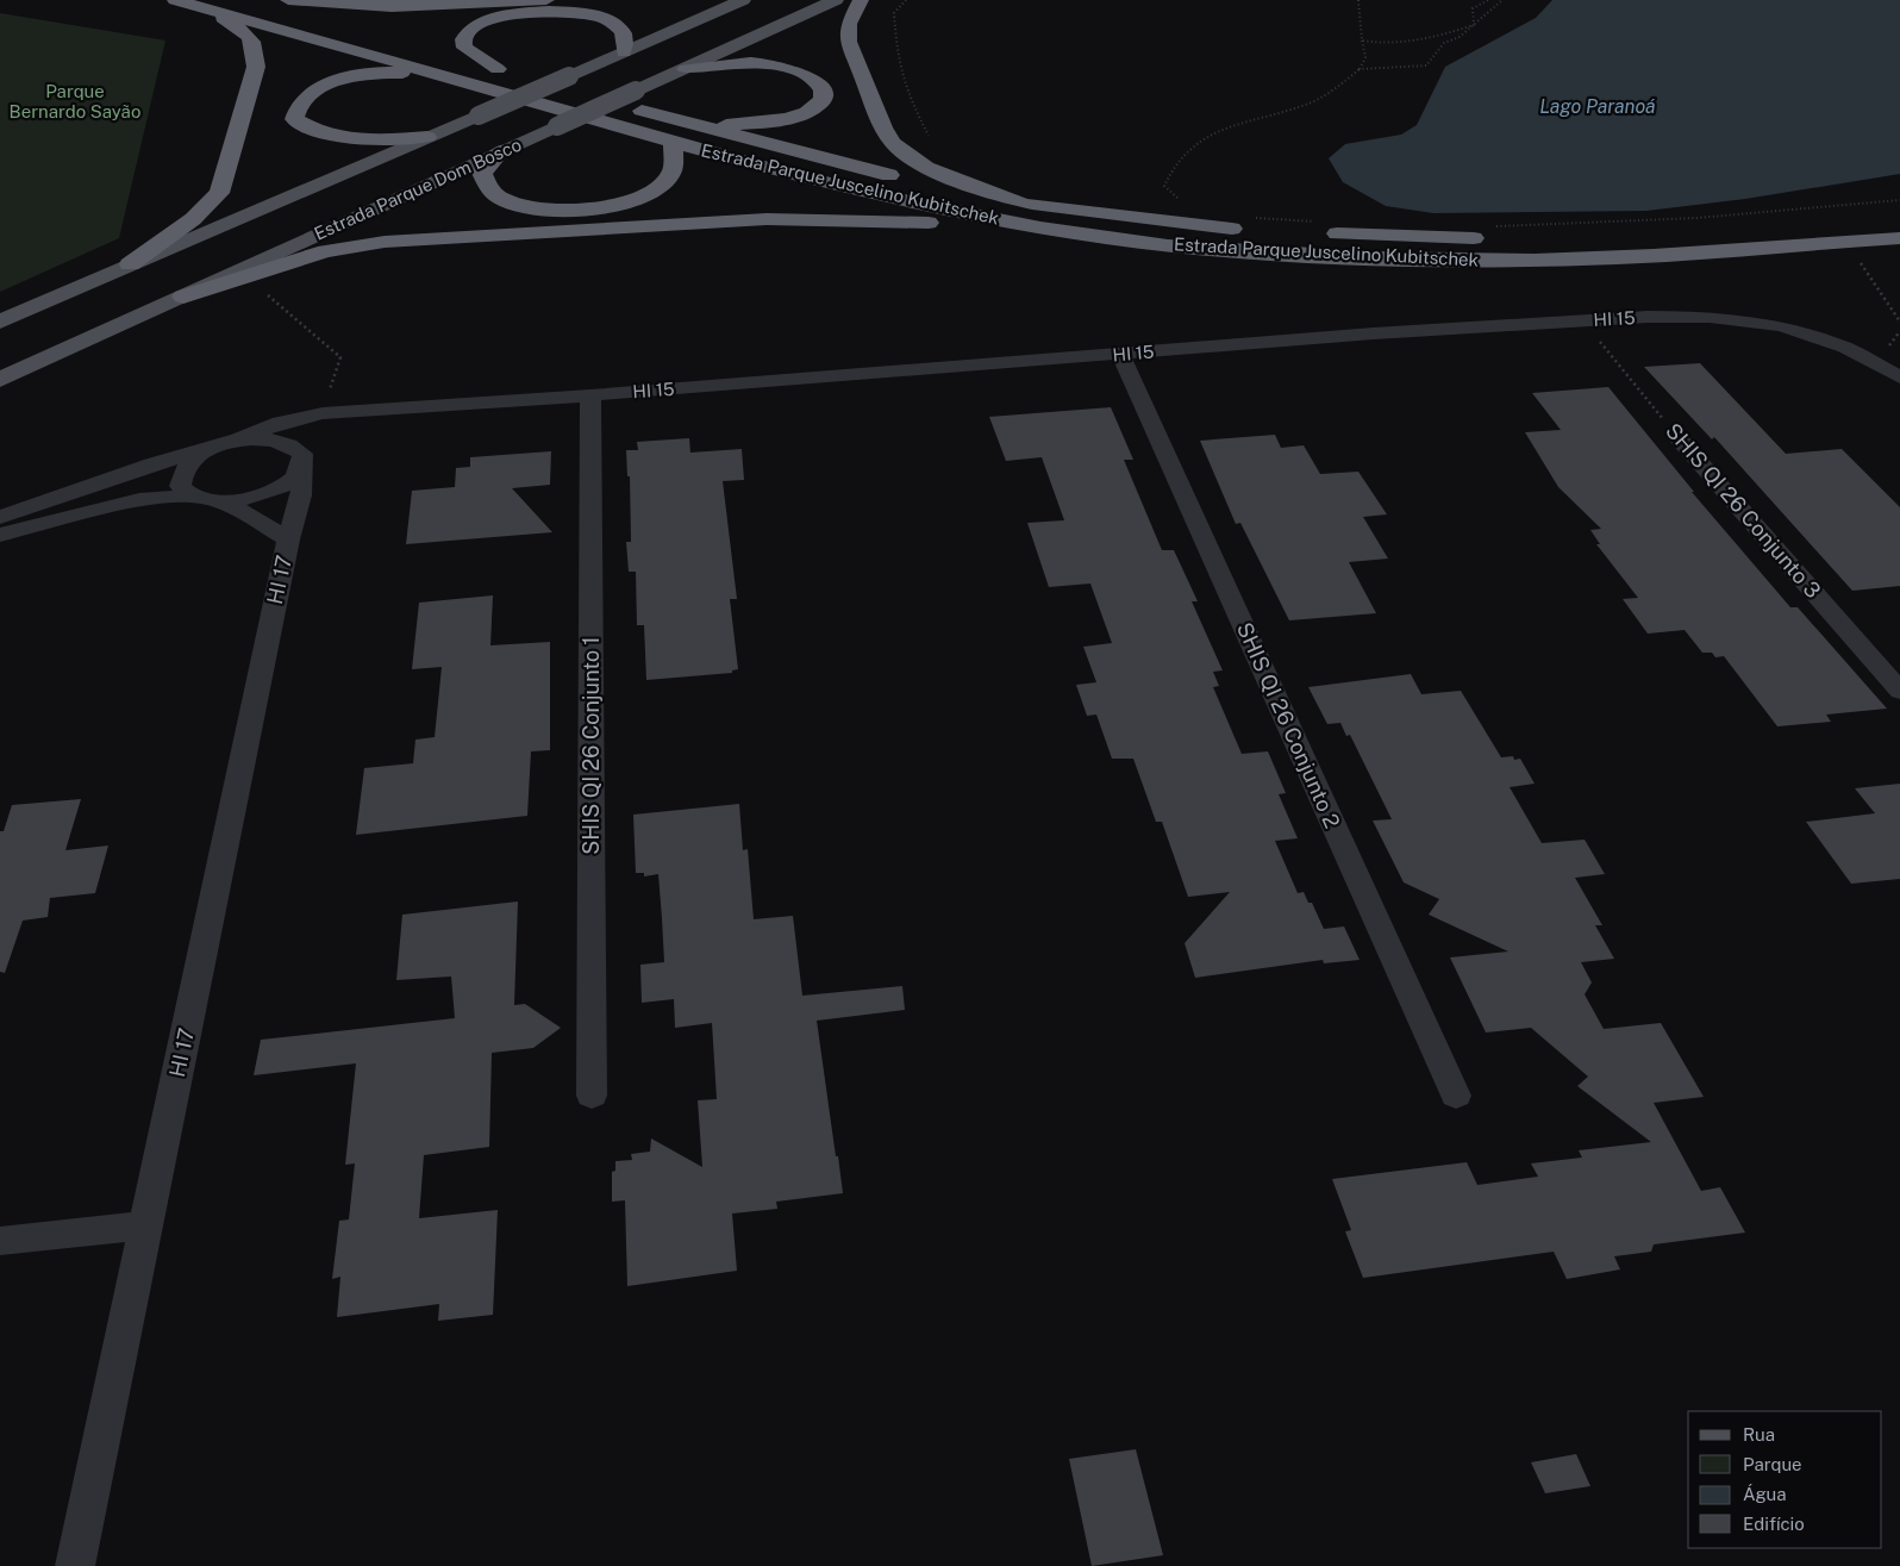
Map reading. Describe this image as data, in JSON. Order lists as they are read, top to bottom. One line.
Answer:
{"streets":{"highway":["Estrada Parque Juscelino Kubitschek"],"main road":["Estrada Parque Dom Bosco"],"street":["HI 15","SHIS QI 26 Conjunto 3","HI 17","SHIS QI 26 Conjunto 2","SHIS QI 26 Conjunto 1"]},"crossings":[["HI 15","HI 17"],["HI 15","SHIS QI 26 Conjunto 2"],["HI 15","SHIS QI 26 Conjunto 1"]],"water":["Lago Paranoá"],"parks":["Parque Bernardo Sayão"],"legend":["Rua","Parque","Água","Edifício"]}
